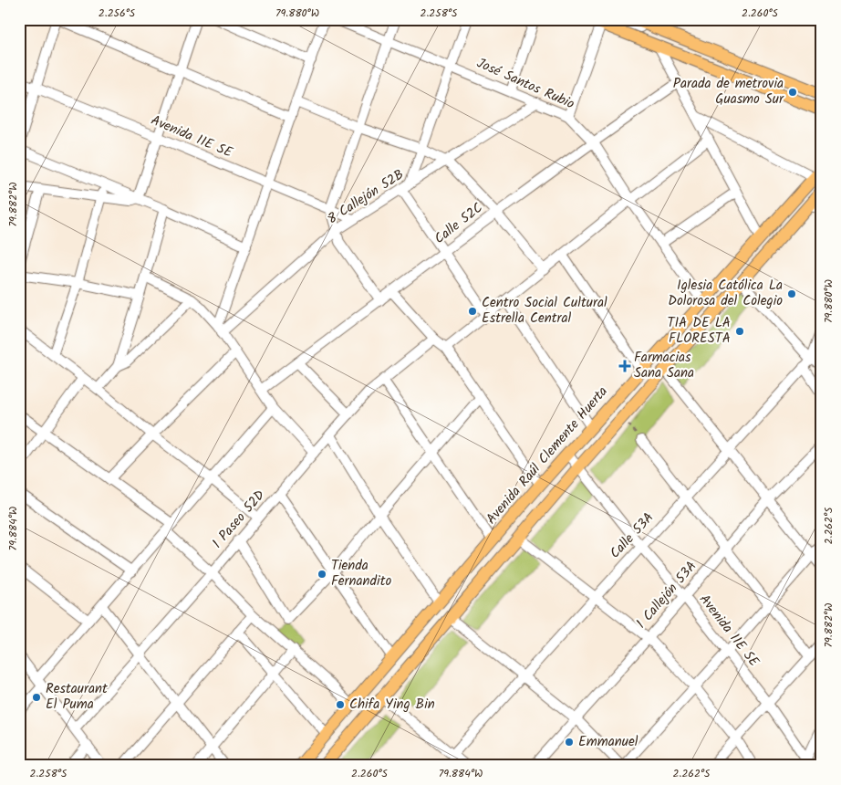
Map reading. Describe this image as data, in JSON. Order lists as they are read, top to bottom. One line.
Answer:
{"streets":{"main road":["Avenida Raúl Clemente Huerta"],"street":["José Santos Rubio","Avenida 11E SE","8 Callejón 52B","Calle 52C","1 Paseo 52D","Calle 53A","1 Callejón 53A"]},"crossings":[["José Santos Rubio","8 Callejón 52B"],["José Santos Rubio","Calle 52C"],["José Santos Rubio","Avenida Raúl Clemente Huerta"],["Avenida 11E SE","8 Callejón 52B"],["Avenida 11E SE","Avenida Raúl Clemente Huerta"],["Avenida 11E SE","Calle 53A"],["Avenida 11E SE","1 Callejón 53A"]],"places":{"other":["Parada de metrovia Guasmo Sur","Iglesia Católica La Dolorosa del Colegio","Centro Social Cultural Estrella Central","TIA DE LA FLORESTA","Tienda Fernandito","Restaurant El Puma","Chifa Ying Bin","Emmanuel"],"health":["Farmacias Sana Sana"]},"coordinates":["2.256°S","79.880°W","2.258°S","2.260°S","79.882°W","2.262°S","79.884°W"]}
